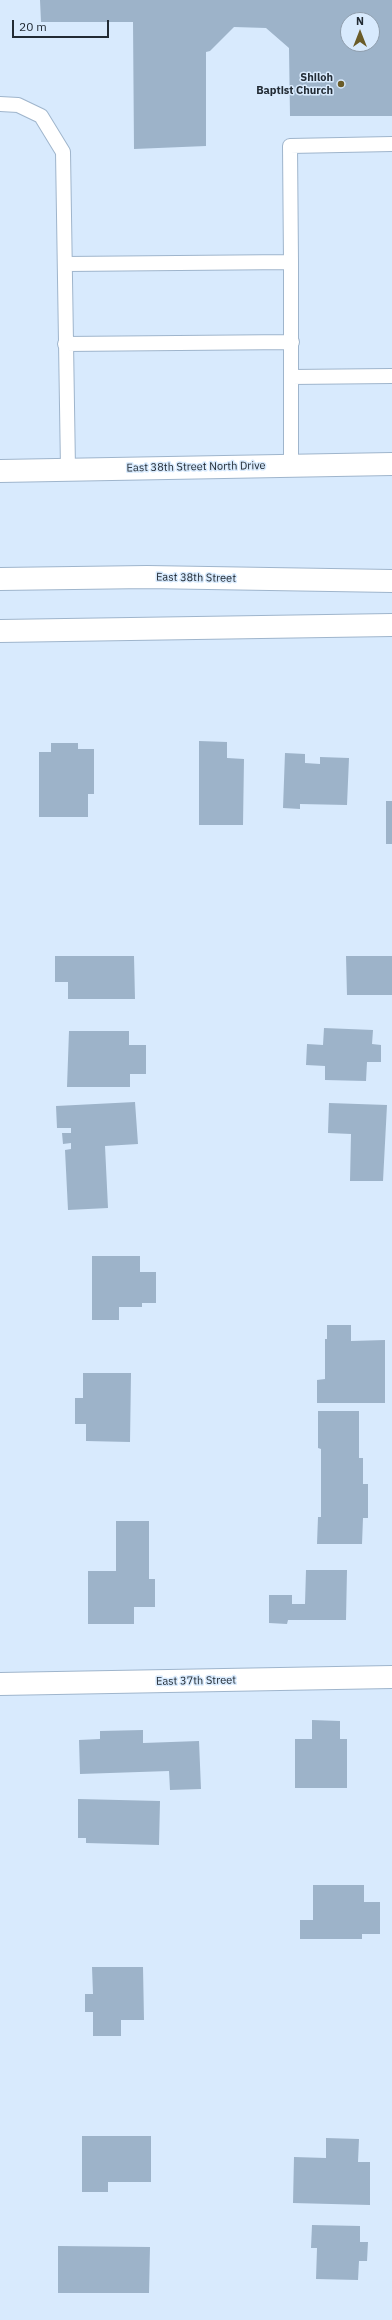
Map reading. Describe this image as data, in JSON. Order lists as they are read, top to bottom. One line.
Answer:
{"streets":{"street":["East 38th Street North Drive","East 38th Street","East 37th Street"]},"places":["Shiloh Baptist Church"],"scale_bar":"20 m","north":"top"}
